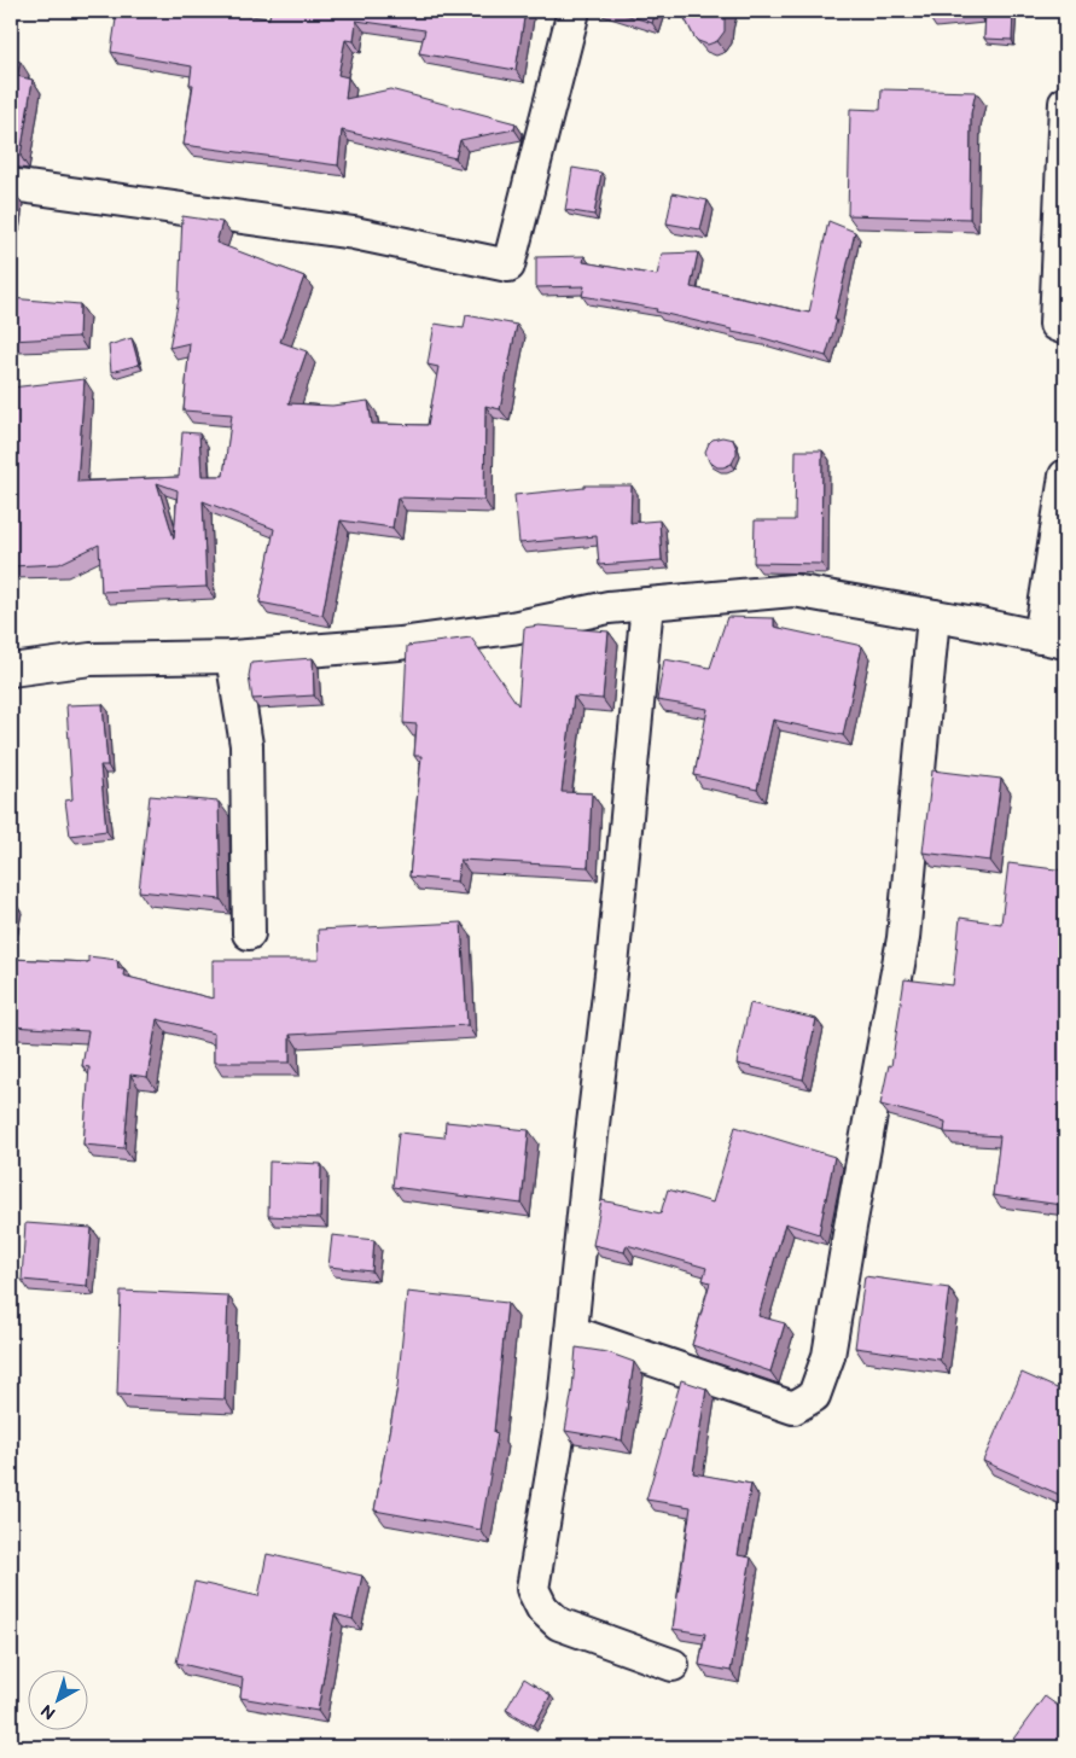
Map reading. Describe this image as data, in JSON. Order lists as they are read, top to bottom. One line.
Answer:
{"north":"bottom left"}
